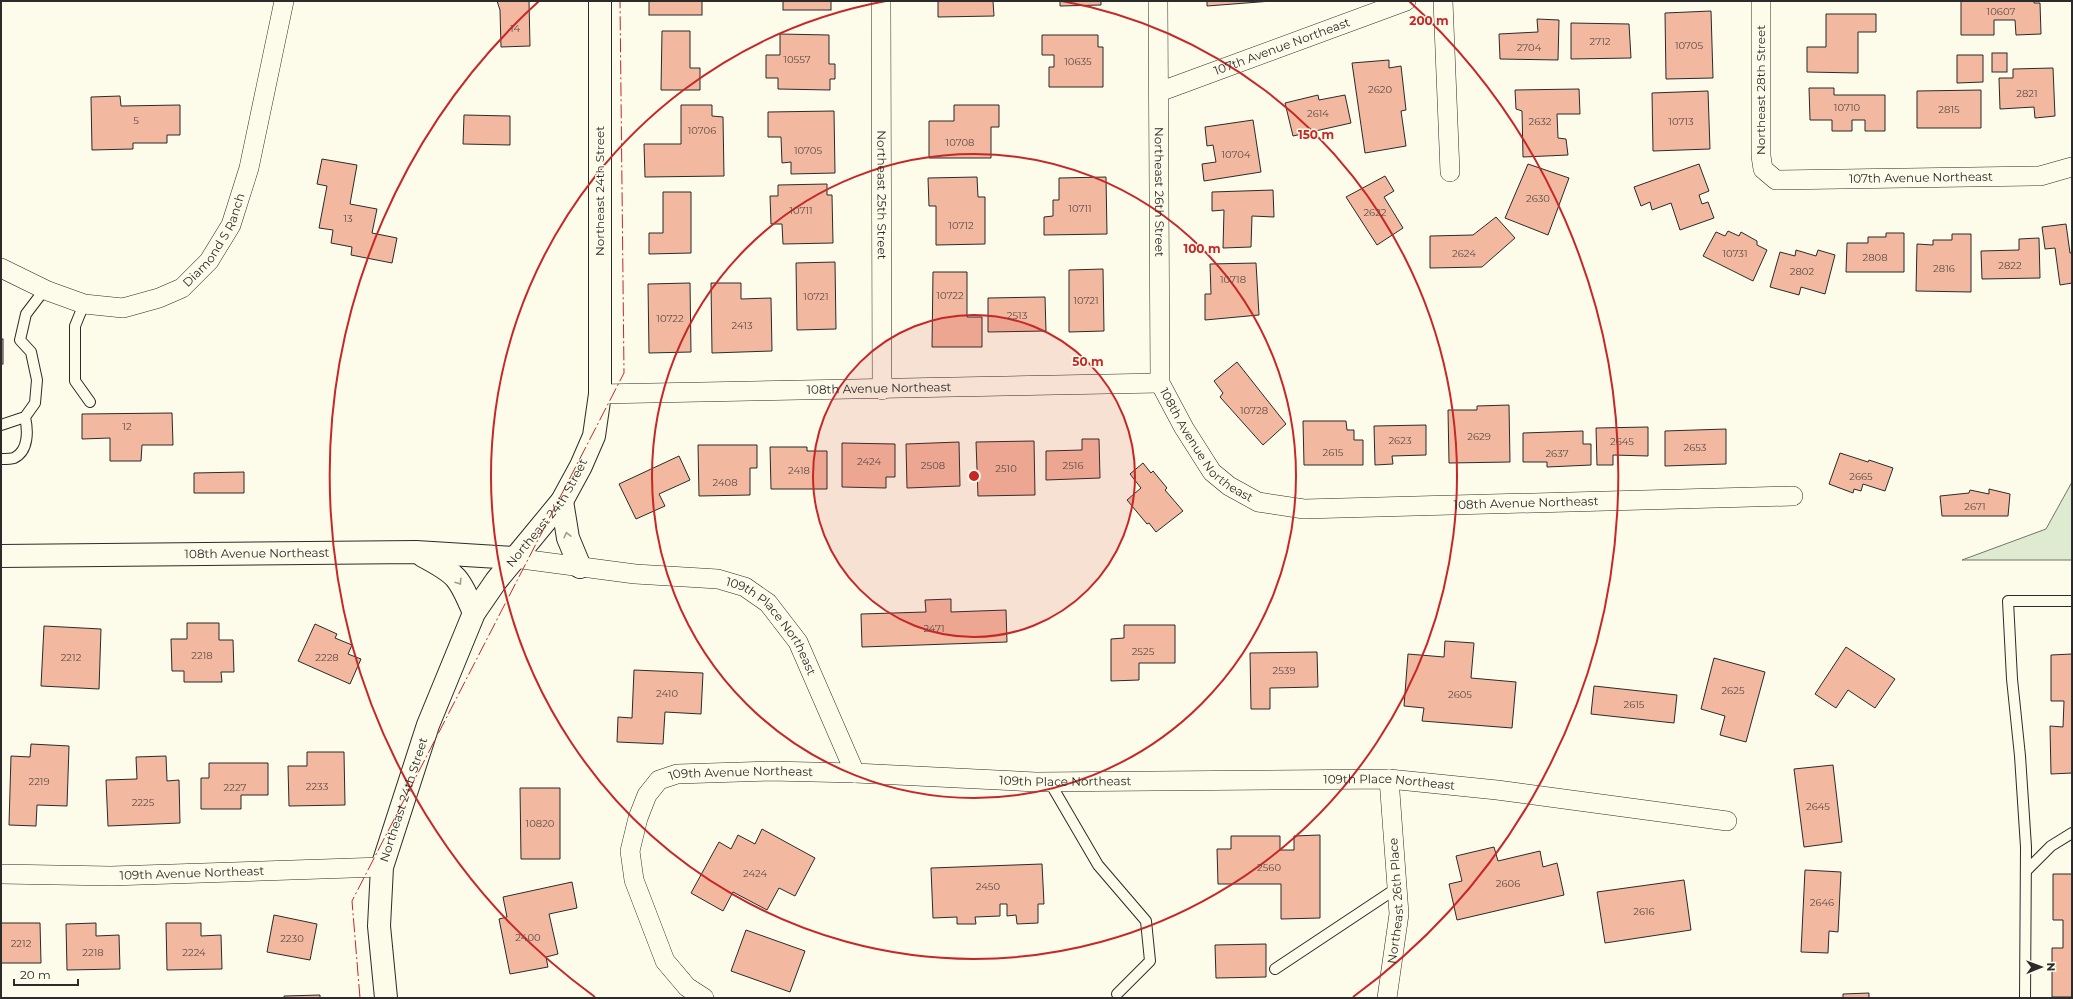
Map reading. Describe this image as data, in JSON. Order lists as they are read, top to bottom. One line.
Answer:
{"streets":{"main road":["Northeast 24th Street","108th Avenue Northeast"],"street":["107th Avenue Northeast","Northeast 28th Street","Northeast 26th Street","Northeast 25th Street","Diamond S Ranch","109th Place Northeast","109th Avenue Northeast","Northeast 26th Place"]},"crossings":[["107th Avenue Northeast","Northeast 28th Street"],["107th Avenue Northeast","Northeast 26th Street"],["Northeast 24th Street","108th Avenue Northeast"],["Northeast 24th Street","109th Place Northeast"],["Northeast 24th Street","109th Avenue Northeast"],["Northeast 26th Street","108th Avenue Northeast"],["Northeast 25th Street","108th Avenue Northeast"],["108th Avenue Northeast","109th Place Northeast"],["109th Place Northeast","109th Avenue Northeast"],["109th Place Northeast","Northeast 26th Place"]],"house_numbers":["10607","14","2712","10705","2704","10557","10635","2620","2821","10710","2815","2614","5","2632","10713","10706","10708","10705","10704","2630","10711","10711","2622","13","10712","2624","10731","2808","2822","2816","2802","10718","10722","10721","10721","2513","10722","2413","10728","12","2629","2623","2645","2653","2615","2637","2424","2508","2516","2510","2418","2665","2408","2671","2471","2525","2218","2212","2228","2539","2625","2410","2605","2615","2219","2233","2227","2225","2645","10820","2560","2424","2606","2450","2646","2616","2400","2230","2212","2218","2224"],"scale_bar":"20 m","north":"right","rings":["200 m","150 m","100 m","50 m"]}
